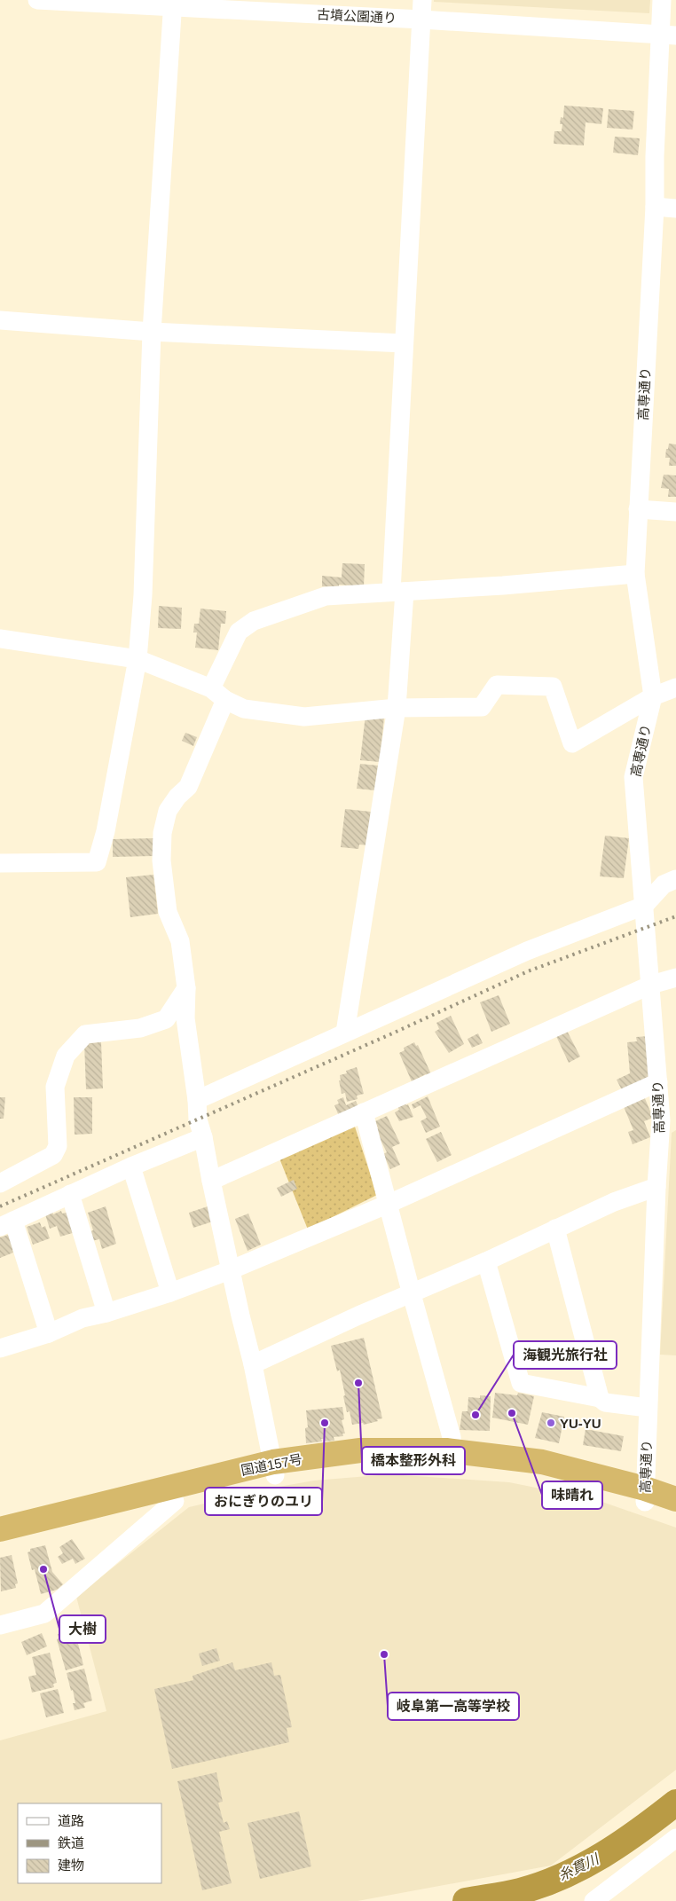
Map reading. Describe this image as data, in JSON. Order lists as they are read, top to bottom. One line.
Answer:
{"streets":{"highway":["国道157号"],"street":["古墳公園通り","高専通り"]},"crossings":[["古墳公園通り","高専通り"],["高専通り","国道157号"]],"water":["糸貫川"],"places":["橋本整形外科","味晴れ","海観光旅行社","おにぎりのユリ","YU-YU","大樹","岐阜第一高等学校"],"legend":["道路","鉄道","建物"]}
